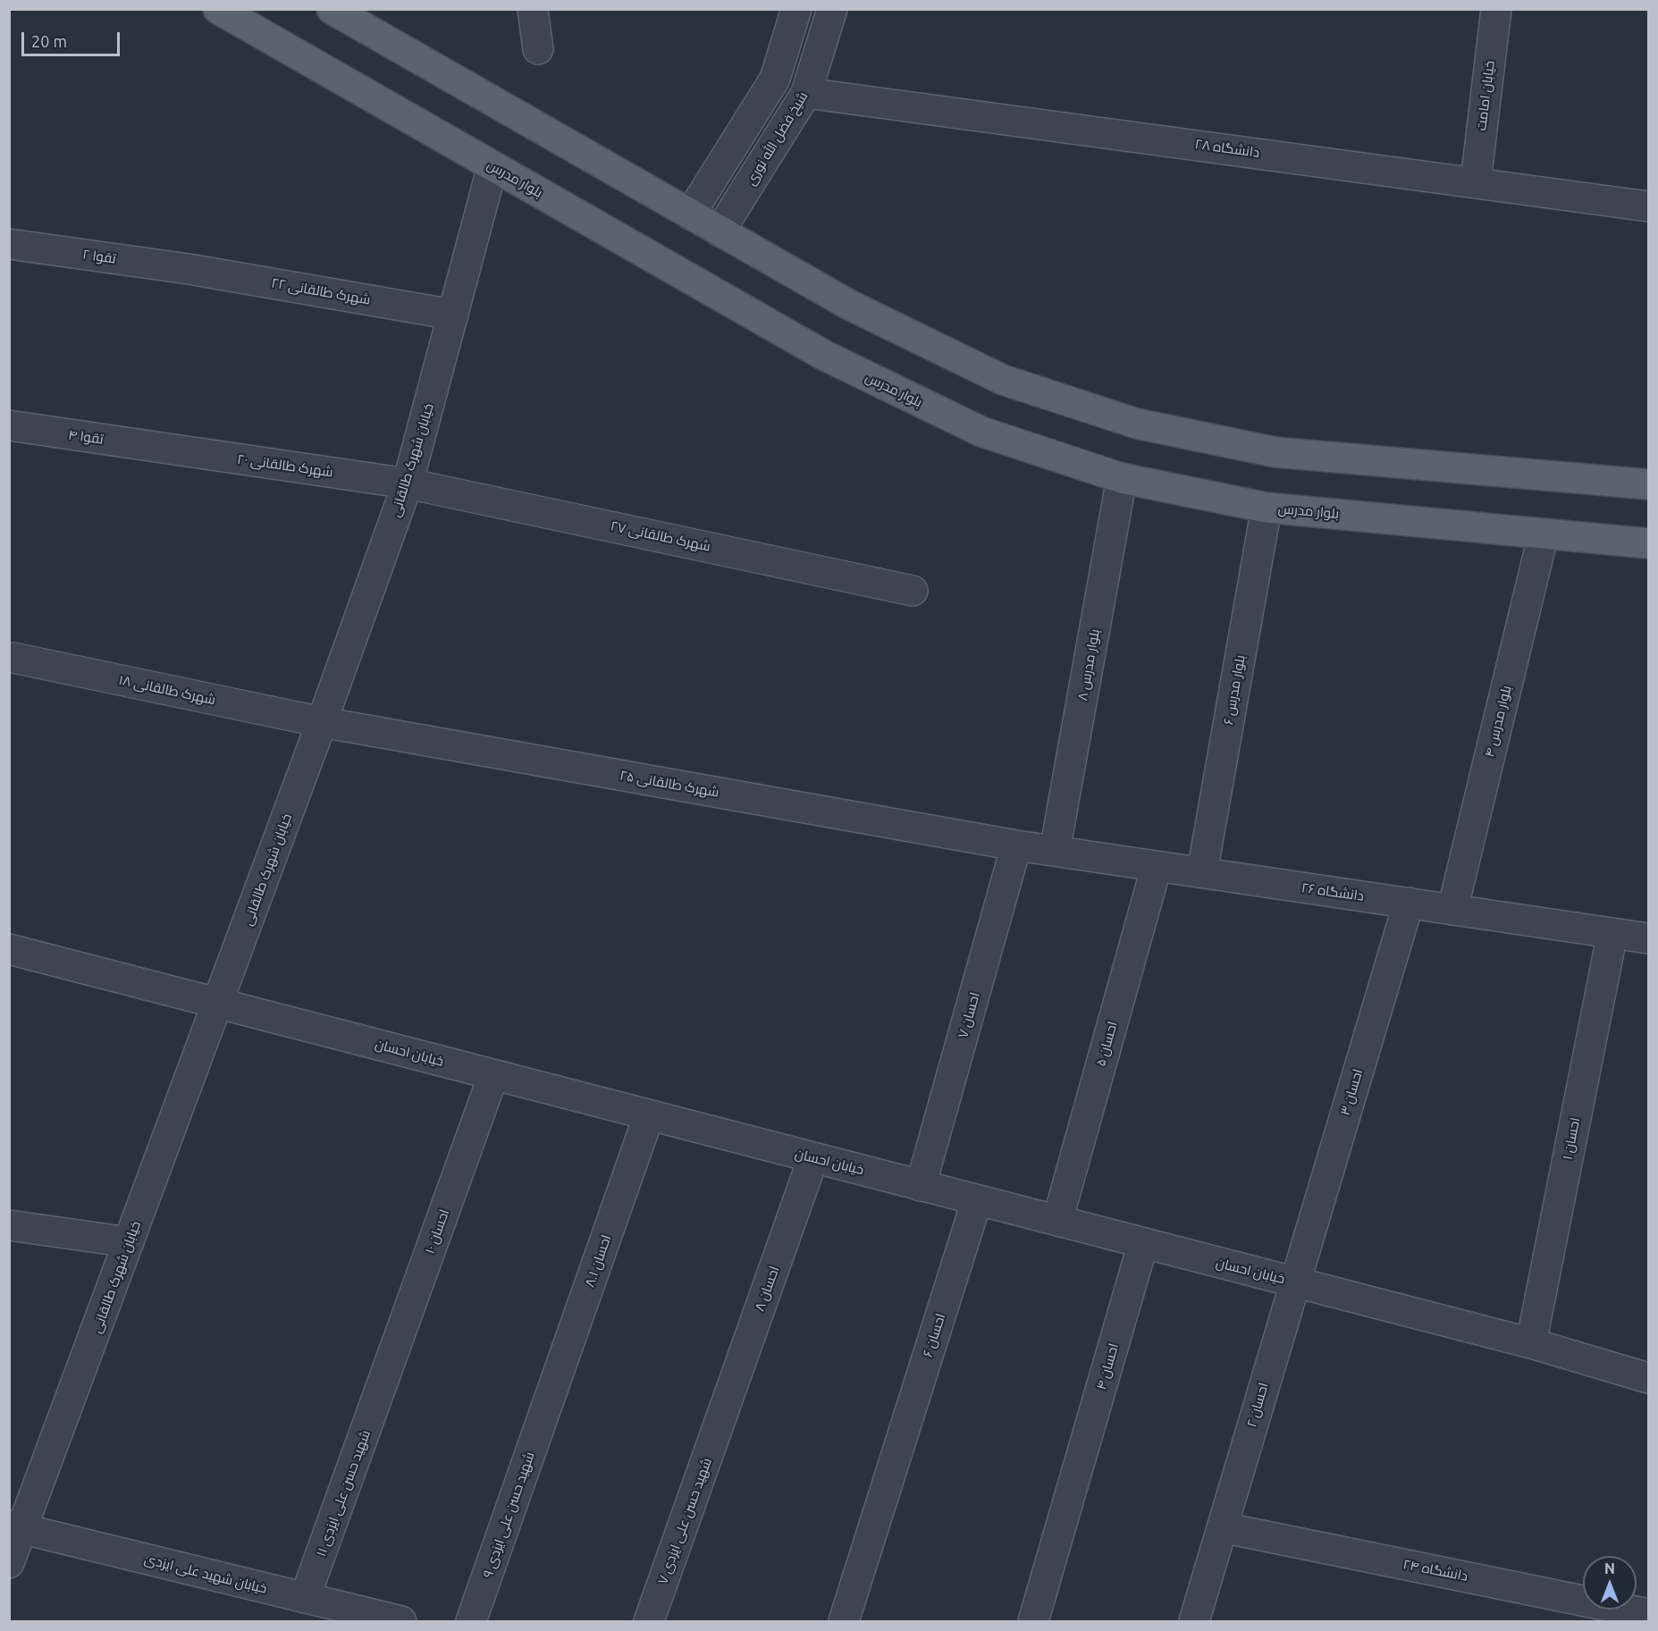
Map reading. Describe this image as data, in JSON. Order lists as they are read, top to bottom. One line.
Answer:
{"streets":{"main road":["بلوار مدرس"],"street":["خیابان امامت","شیخ فضل الله نوری","دانشگاه ۲۸","تقوا ۲","شهرک طالقانی ۲۲","تقوا ۴","خیابان شهرک طالقانی","شهرک طالقانی ۲۰","شهرک طالقانی ۲۷","بلوار مدرس ۸","شهرک طالقانی ۱۸","بلوار مدرس ۶","بلوار مدرس ۴","شهرک طالقانی ۲۵","دانشگاه ۲۶","احسان ۷","احسان ۵","خیابان احسان","احسان ۳","احسان ۱","احسان ۱۰","احسان ۸.۱","احسان ۸","احسان ۶","احسان ۴","احسان ۲","شهید حسن علی ایزدی ۱۱","شهید حسن علی ایزدی ۹","شهید حسن علی ایزدی ۷","دانشگاه ۲۴","خیابان شهید علی ایزدی"]},"crossings":[["خیابان امامت","دانشگاه ۲۸"],["شیخ فضل الله نوری","دانشگاه ۲۸"],["بلوار مدرس","خیابان شهرک طالقانی"],["بلوار مدرس","بلوار مدرس ۸"],["بلوار مدرس","بلوار مدرس ۶"],["بلوار مدرس","بلوار مدرس ۴"],["تقوا ۲","شهرک طالقانی ۲۲"],["شهرک طالقانی ۲۲","خیابان شهرک طالقانی"],["تقوا ۴","شهرک طالقانی ۲۰"],["خیابان شهرک طالقانی","شهرک طالقانی ۲۰"],["خیابان شهرک طالقانی","شهرک طالقانی ۲۷"],["خیابان شهرک طالقانی","شهرک طالقانی ۱۸"],["خیابان شهرک طالقانی","شهرک طالقانی ۲۵"],["خیابان شهرک طالقانی","خیابان احسان"],["خیابان شهرک طالقانی","خیابان شهید علی ایزدی"],["شهرک طالقانی ۲۰","شهرک طالقانی ۲۷"],["بلوار مدرس ۸","دانشگاه ۲۶"],["شهرک طالقانی ۱۸","شهرک طالقانی ۲۵"],["بلوار مدرس ۶","دانشگاه ۲۶"],["بلوار مدرس ۴","دانشگاه ۲۶"],["شهرک طالقانی ۲۵","دانشگاه ۲۶"],["شهرک طالقانی ۲۵","احسان ۷"],["دانشگاه ۲۶","احسان ۷"],["دانشگاه ۲۶","احسان ۵"],["دانشگاه ۲۶","احسان ۳"],["دانشگاه ۲۶","احسان ۱"],["احسان ۷","خیابان احسان"],["احسان ۵","خیابان احسان"],["خیابان احسان","احسان ۳"],["خیابان احسان","احسان ۱"],["خیابان احسان","احسان ۱۰"],["خیابان احسان","احسان ۸.۱"],["خیابان احسان","احسان ۸"],["خیابان احسان","احسان ۶"],["خیابان احسان","احسان ۴"],["خیابان احسان","احسان ۲"],["احسان ۳","احسان ۲"],["احسان ۱۰","شهید حسن علی ایزدی ۱۱"],["احسان ۸.۱","شهید حسن علی ایزدی ۹"],["احسان ۸","شهید حسن علی ایزدی ۷"],["احسان ۲","دانشگاه ۲۴"],["شهید حسن علی ایزدی ۱۱","خیابان شهید علی ایزدی"]],"scale_bar":"20 m","north":"top"}
